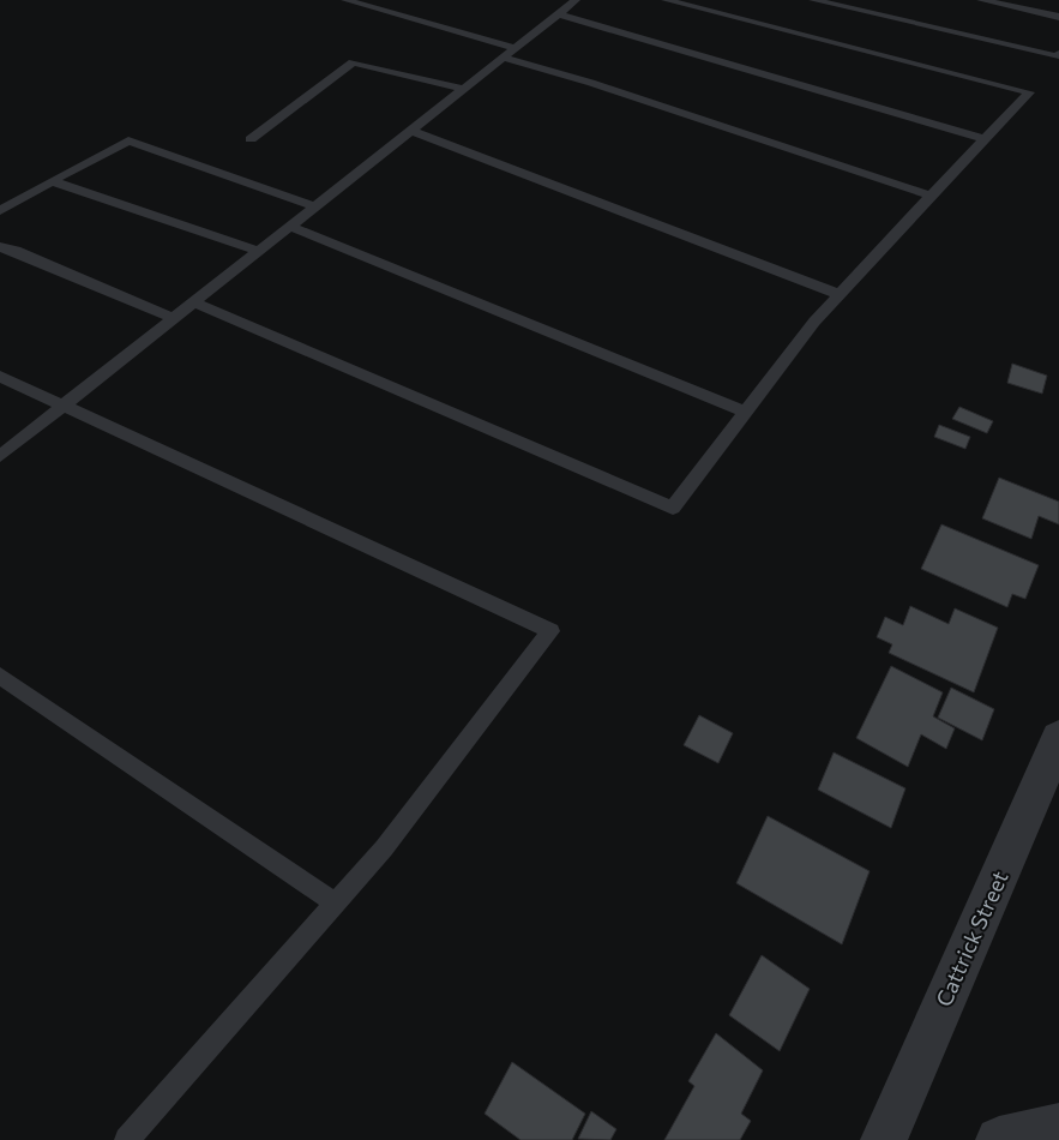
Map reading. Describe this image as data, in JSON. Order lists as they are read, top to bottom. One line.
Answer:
{"streets":{"street":["Cattrick Street"]}}
